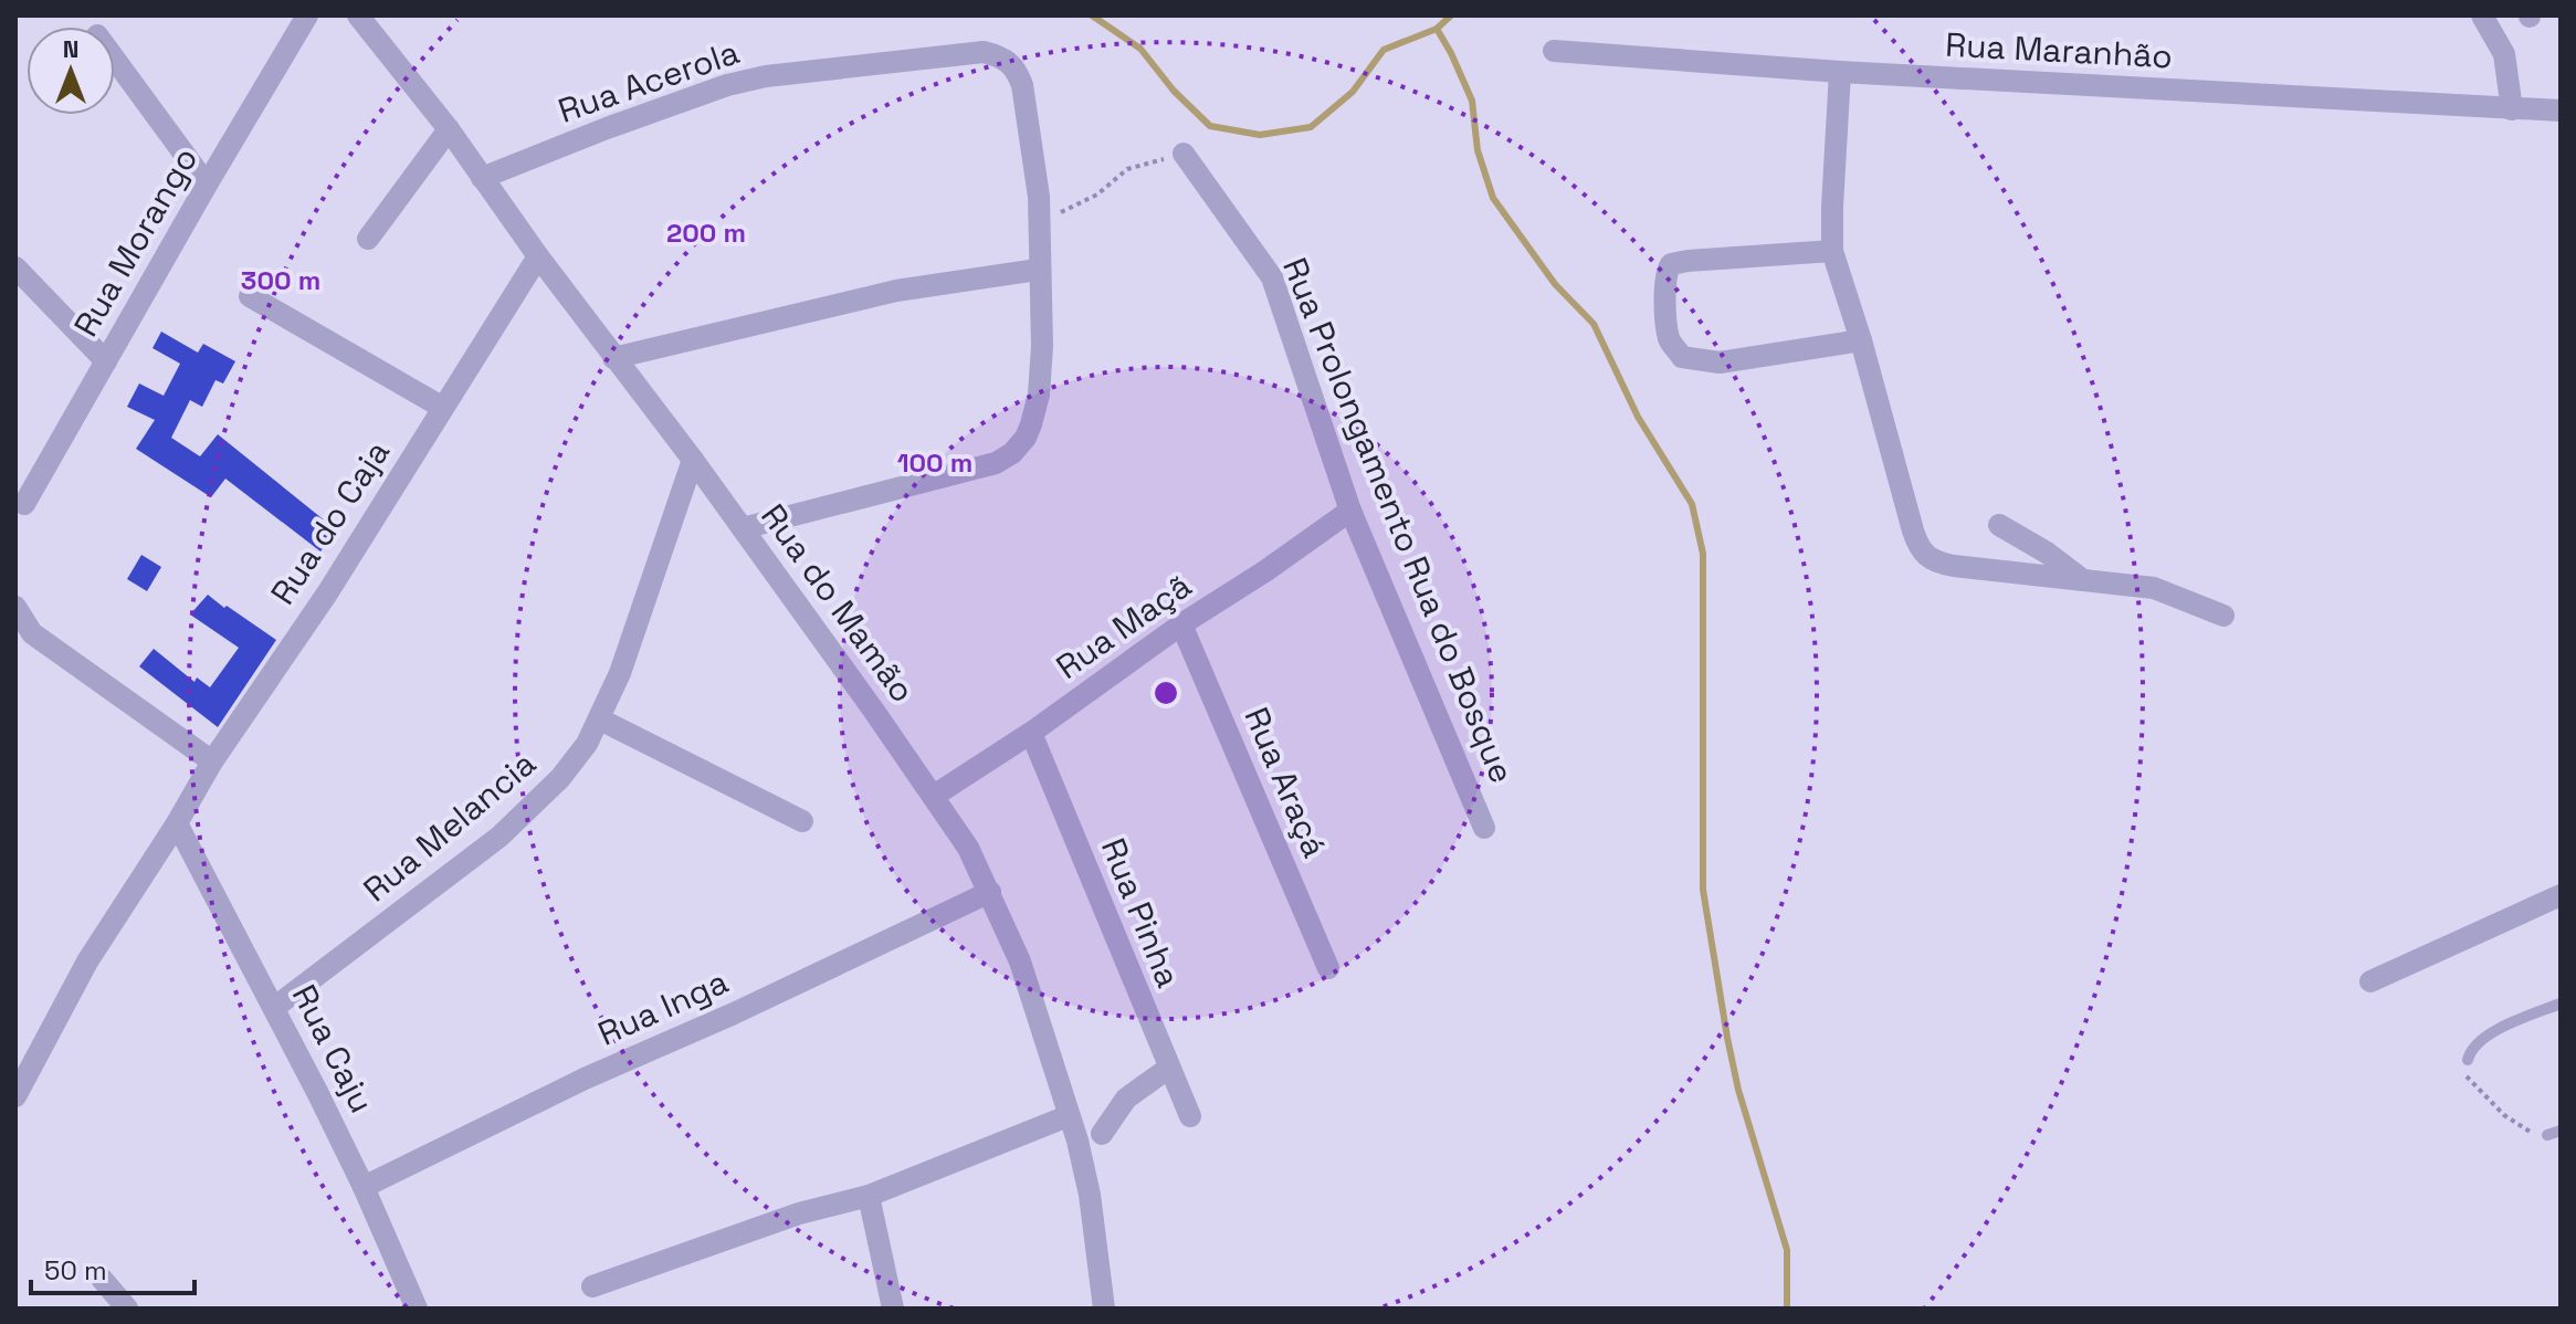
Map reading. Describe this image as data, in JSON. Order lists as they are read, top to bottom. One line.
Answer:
{"streets":{"street":["Rua Maranhão","Rua Acerola","Rua Morango","Rua Prolongamento Rua do Bosque","Rua do Caja","Rua do Mamão","Rua Maçã","Rua Araçá","Rua Melancia","Rua Pinha","Rua Inga","Rua Caju"]},"crossings":[["Rua Acerola","Rua do Mamão"],["Rua Prolongamento Rua do Bosque","Rua Maçã"],["Rua do Caja","Rua do Mamão"],["Rua do Caja","Rua Caju"],["Rua do Mamão","Rua Maçã"],["Rua do Mamão","Rua Melancia"],["Rua do Mamão","Rua Inga"],["Rua Maçã","Rua Araçá"],["Rua Maçã","Rua Pinha"],["Rua Melancia","Rua Caju"],["Rua Inga","Rua Caju"]],"scale_bar":"50 m","north":"top","rings":["200 m","300 m","100 m"]}
